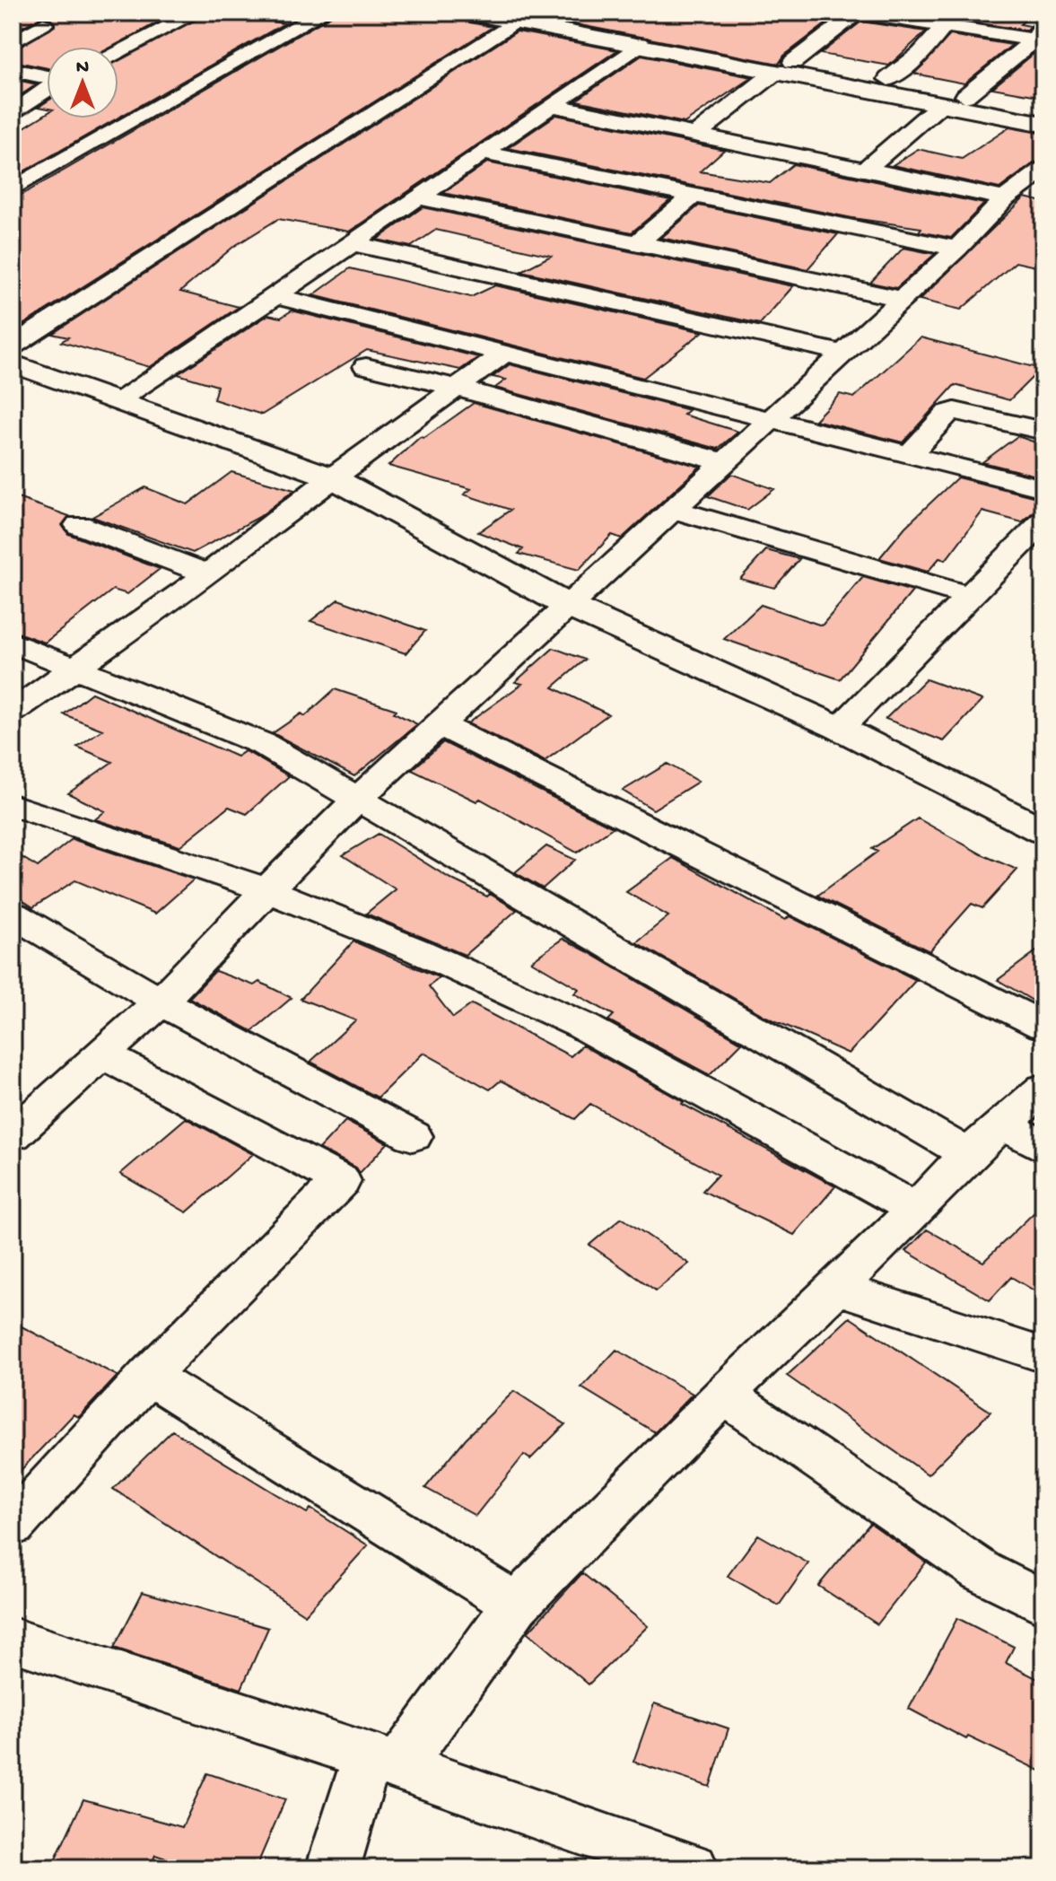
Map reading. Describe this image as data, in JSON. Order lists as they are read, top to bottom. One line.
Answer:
{"north":"top"}
